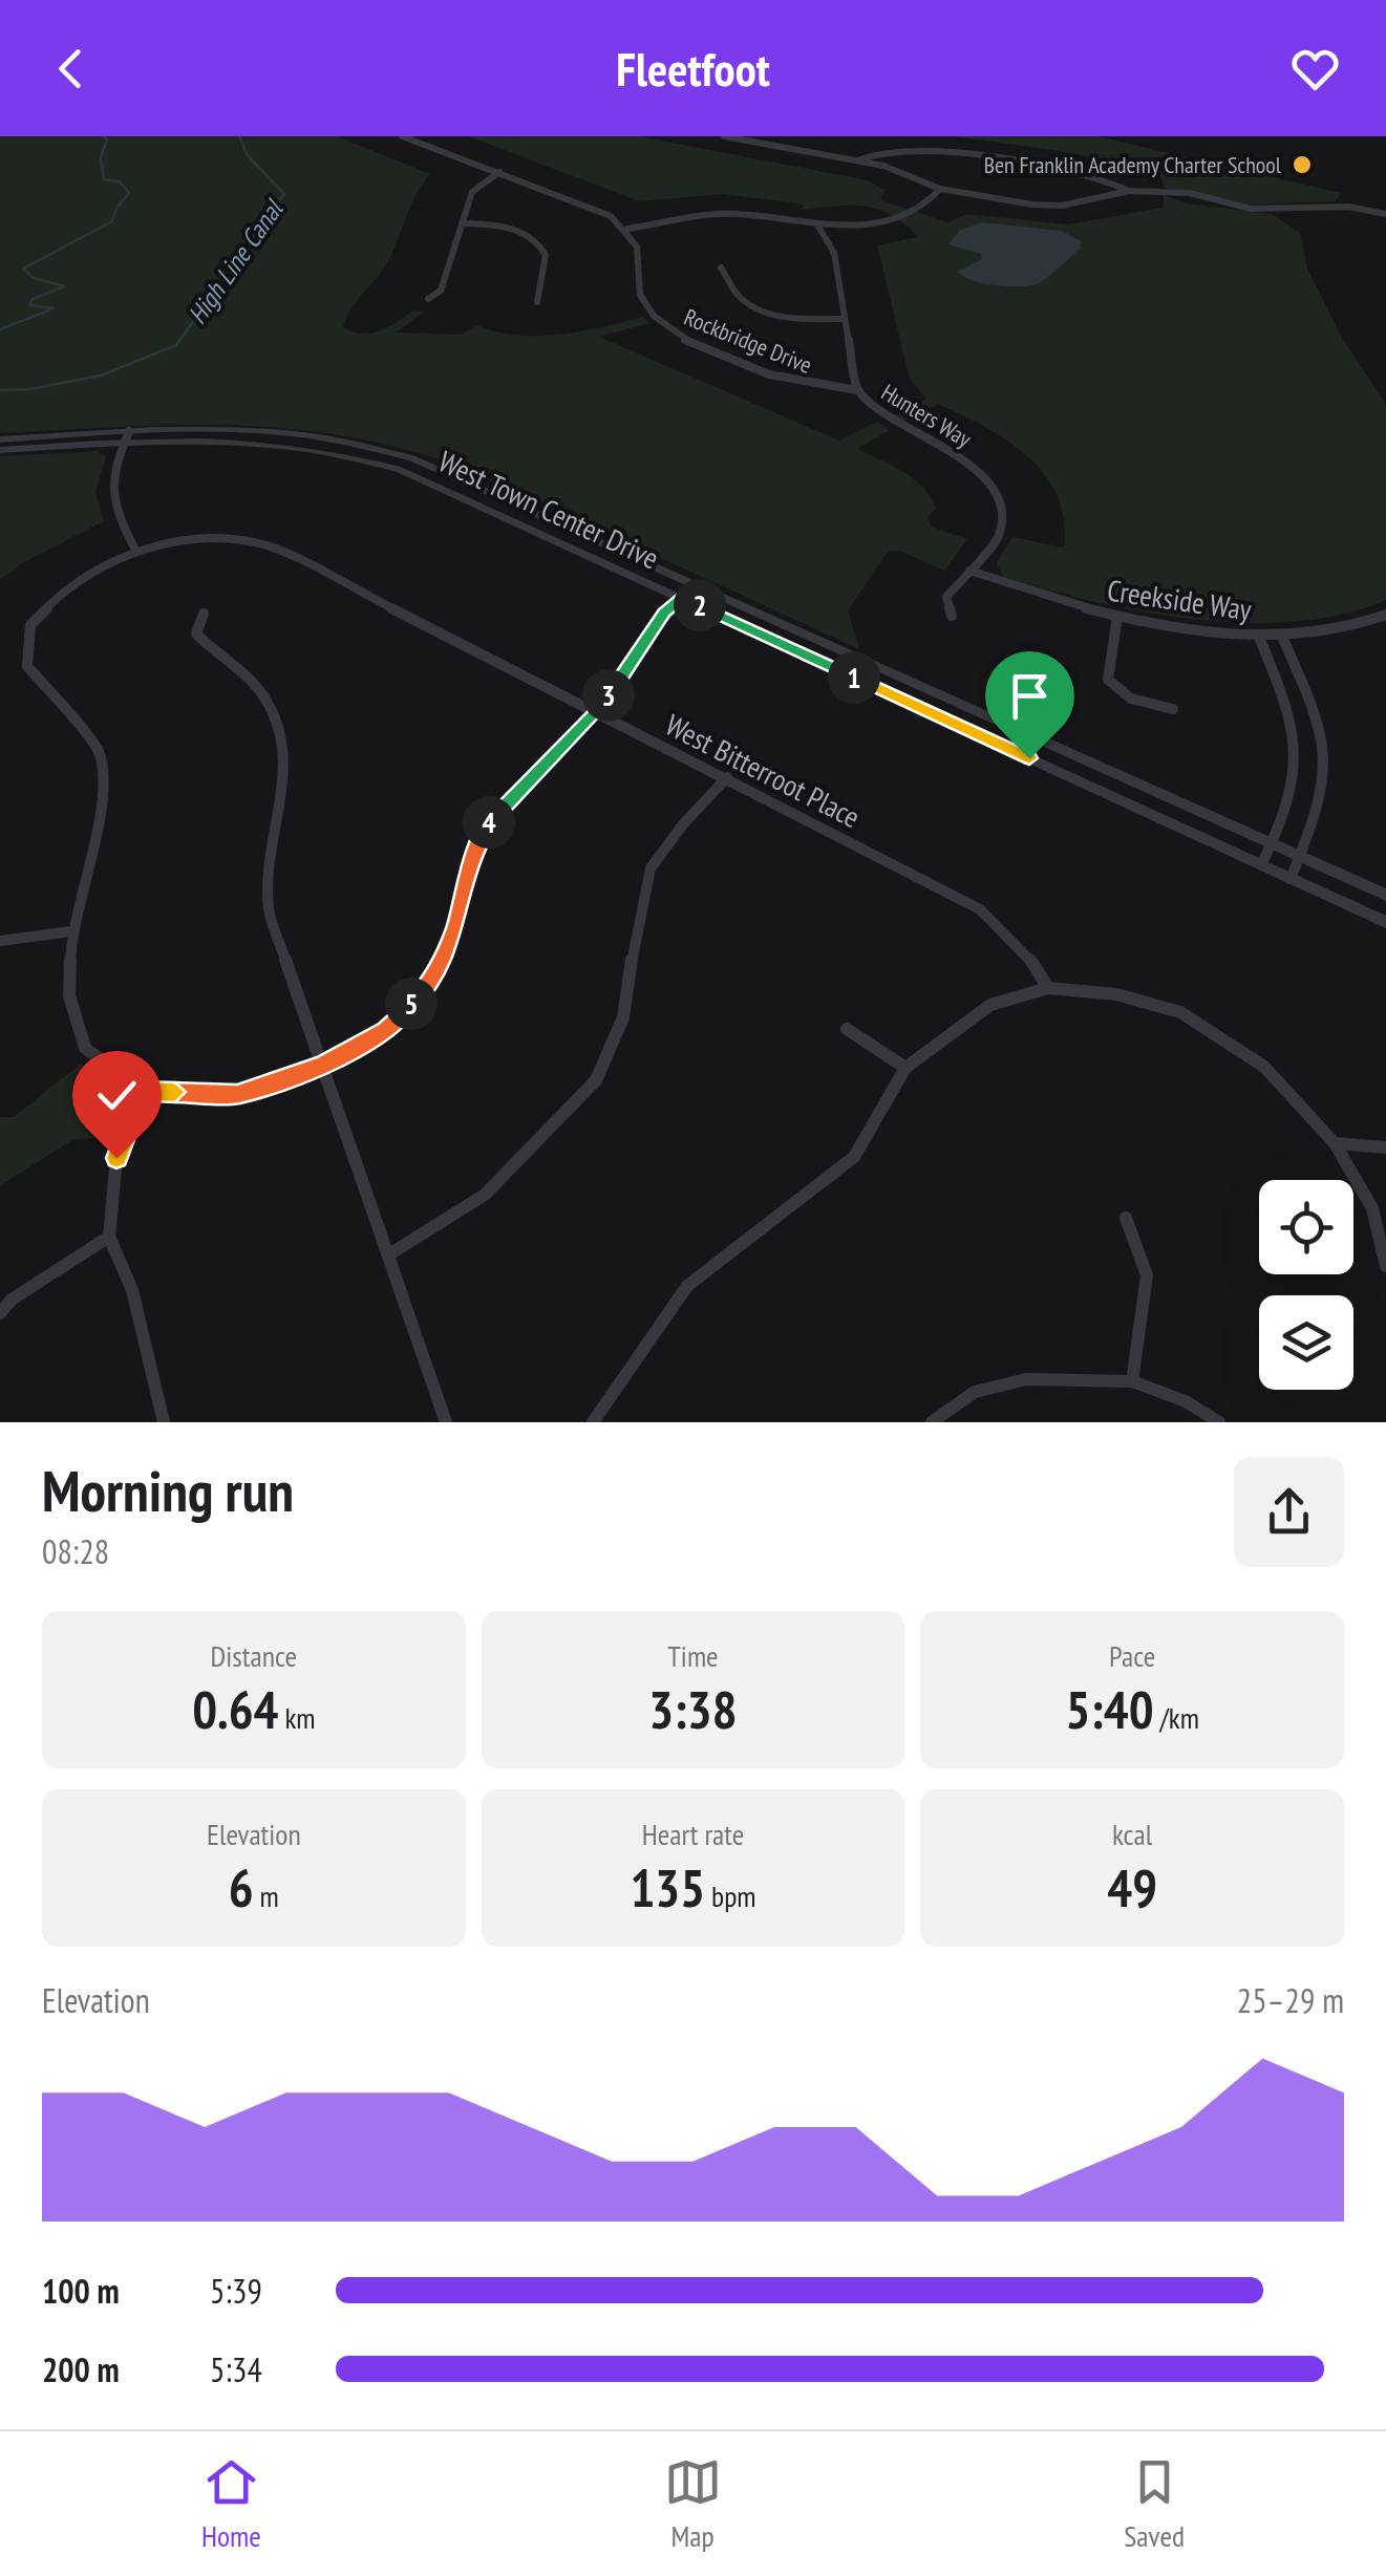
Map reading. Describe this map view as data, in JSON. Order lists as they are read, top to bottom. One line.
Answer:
{"streets":{"street":["Rockbridge Drive","Hunters Way","West Town Center Drive","Creekside Way","West Bitterroot Place"]},"crossings":[["Rockbridge Drive","Hunters Way"],["Hunters Way","Creekside Way"]],"water":["High Line Canal"],"places":["Ben Franklin Academy Charter School"],"page":{"header":"Fleetfoot","pins":["2","1","3","4","5"],"heading":["Morning run","08:28"],"stats":[["Distance","0.64 km"],["Time","3:38"],["Pace","5:40 /km"],["Elevation","6 m"],["Heart rate","135 bpm"],["kcal","49"]],"chart":["Elevation","25–29 m"],"list":[{"name":"100 m","note":"5:39"},{"name":"200 m","note":"5:34"}],"tabs":["Home","Map","Saved"]}}
